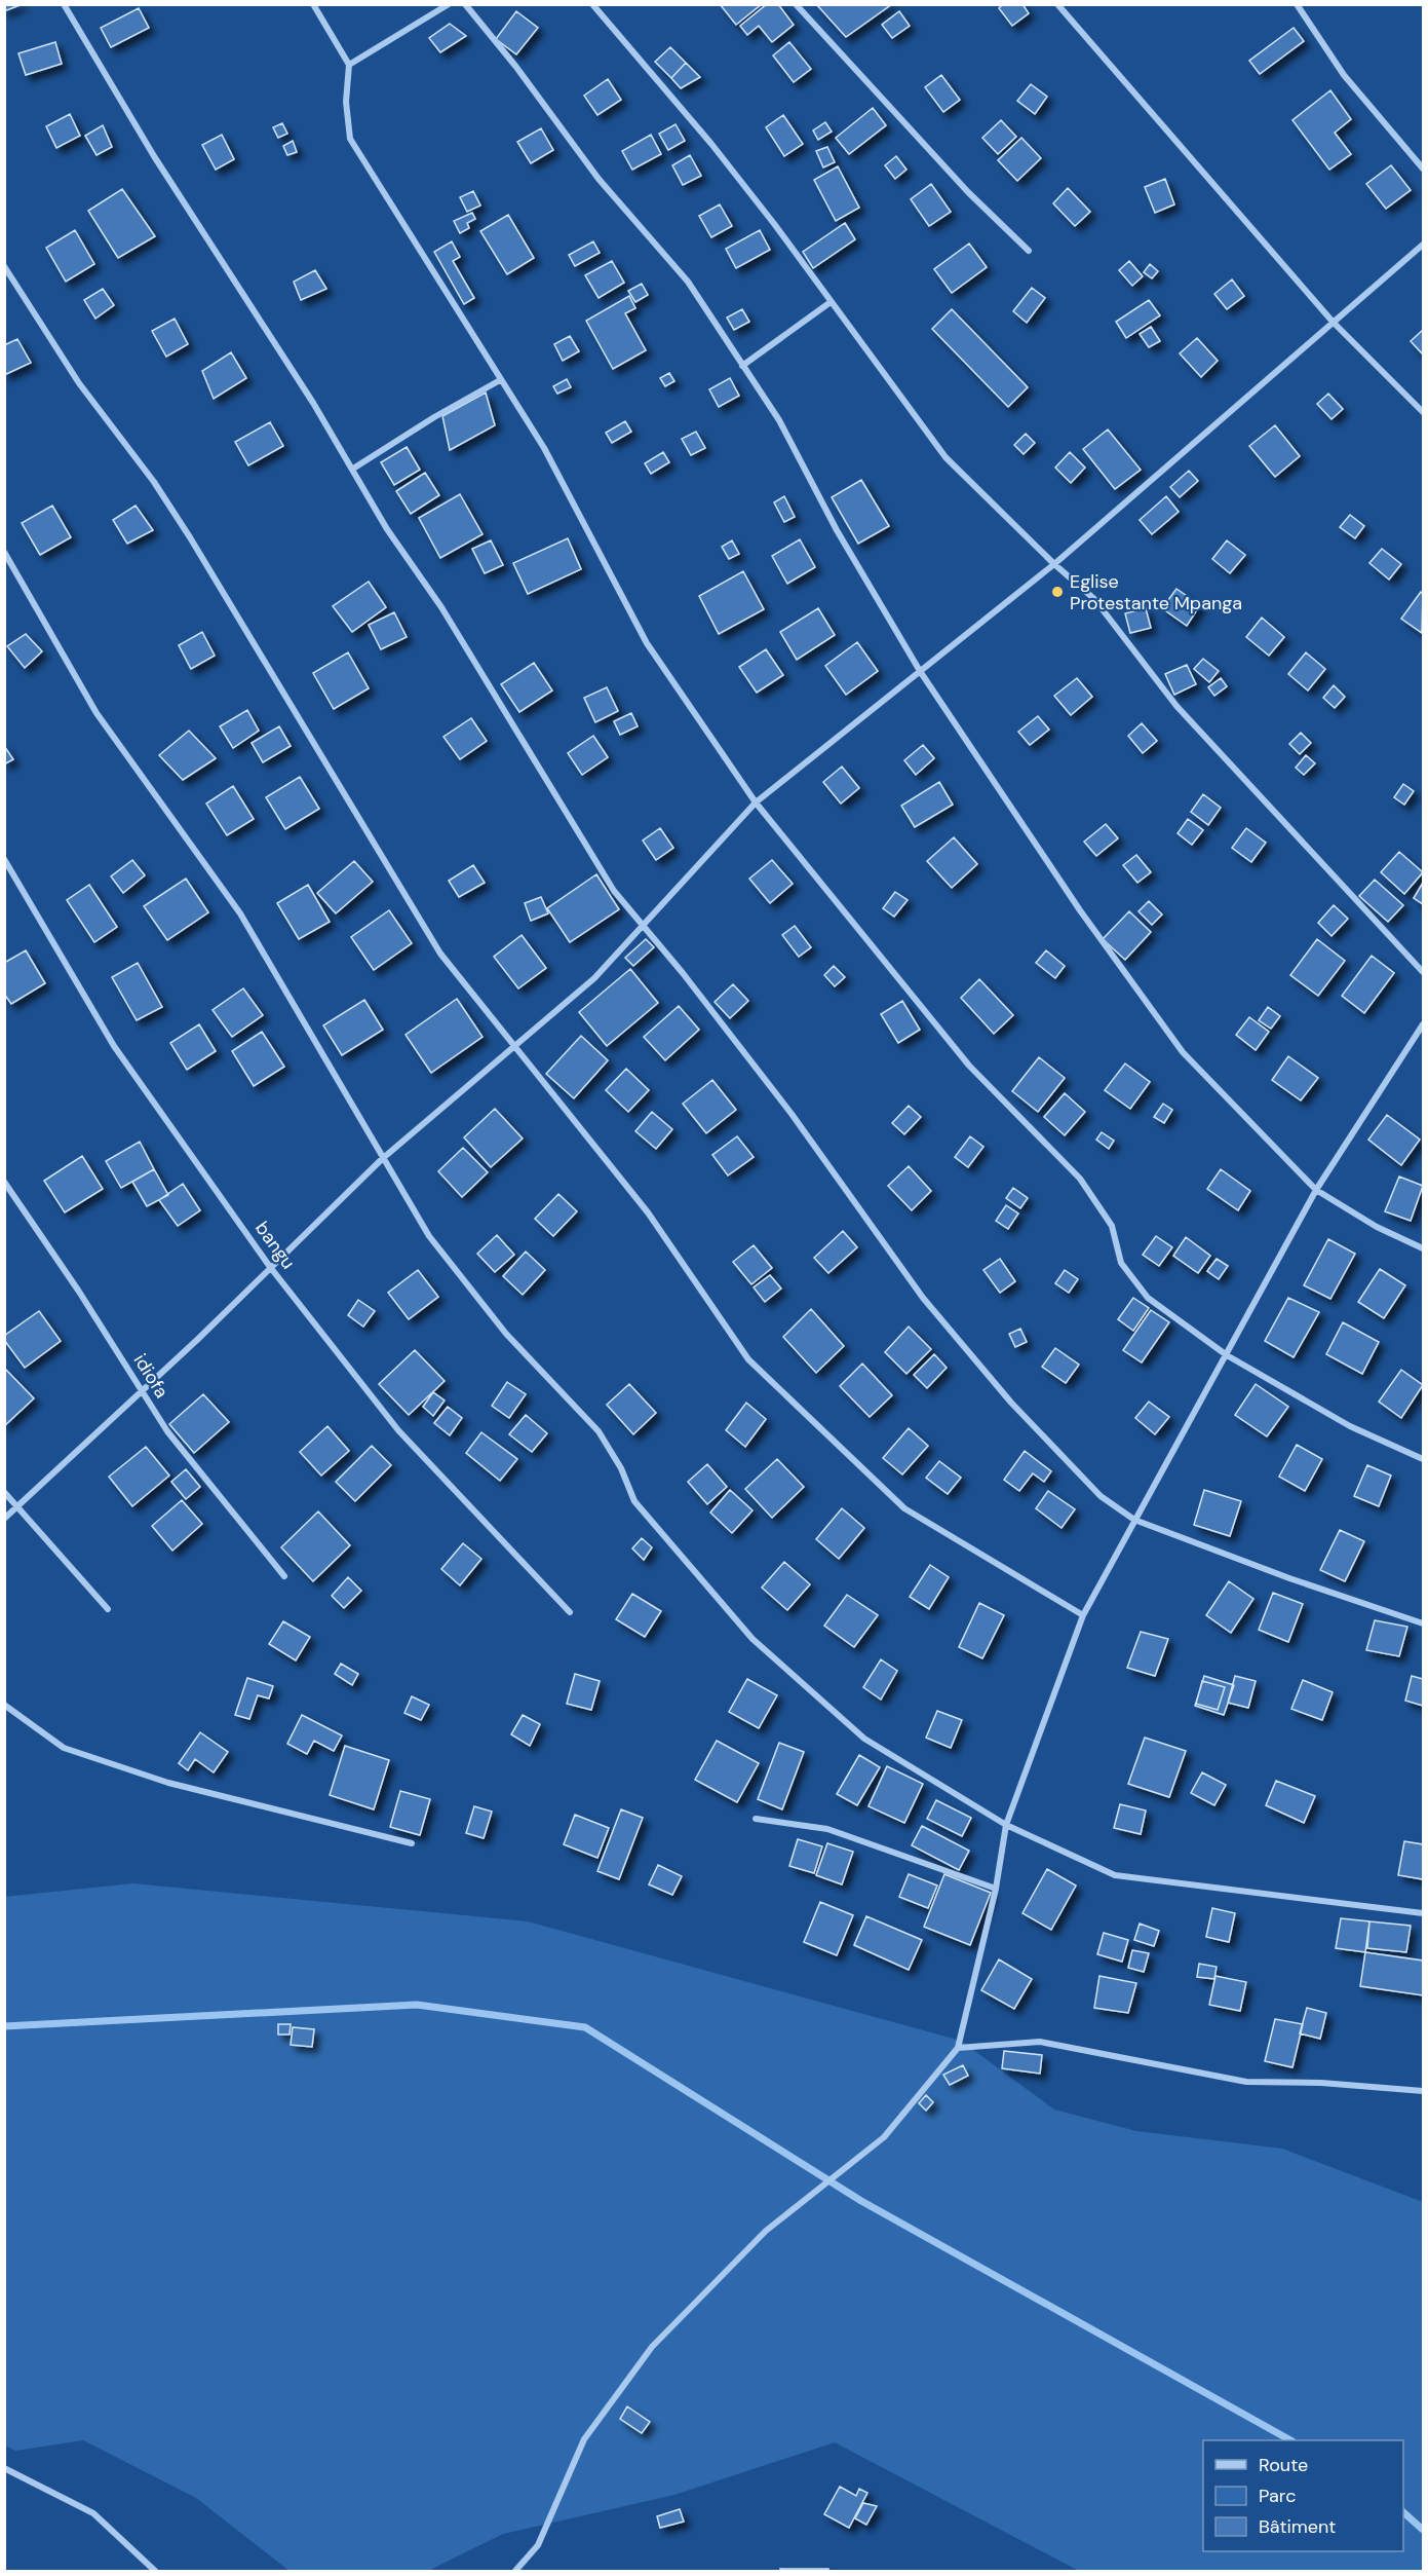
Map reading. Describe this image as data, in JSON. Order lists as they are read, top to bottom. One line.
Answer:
{"streets":{"street":["bangu","idiofa"]},"places":["Eglise Protestante Mpanga"],"legend":["Route","Parc","Bâtiment"]}
